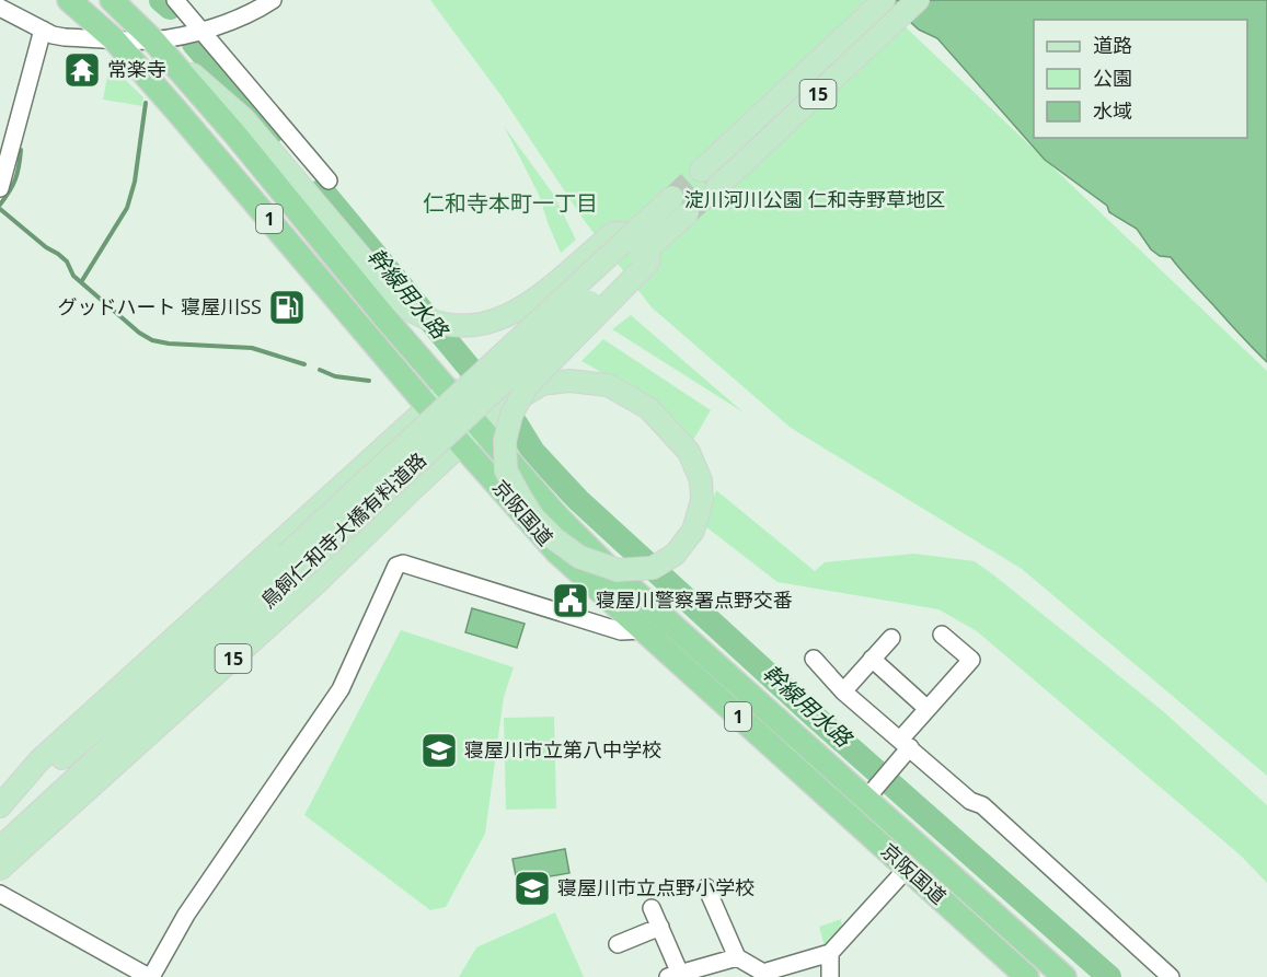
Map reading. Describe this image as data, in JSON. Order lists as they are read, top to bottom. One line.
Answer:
{"streets":{"highway":["1","京阪国道"],"main road":["15","鳥飼仁和寺大橋有料道路"]},"crossings":[["15","京阪国道"],["15","鳥飼仁和寺大橋有料道路"]],"districts":["仁和寺本町一丁目"],"water":["幹線用水路"],"parks":["淀川河川公園 仁和寺野草地区"],"places":{"temple":["常楽寺"],"fuel station":["グッドハート 寝屋川SS"],"public building":["寝屋川警察署点野交番"],"school or university":["寝屋川市立第八中学校","寝屋川市立点野小学校"]},"legend":["道路","公園","水域"]}
